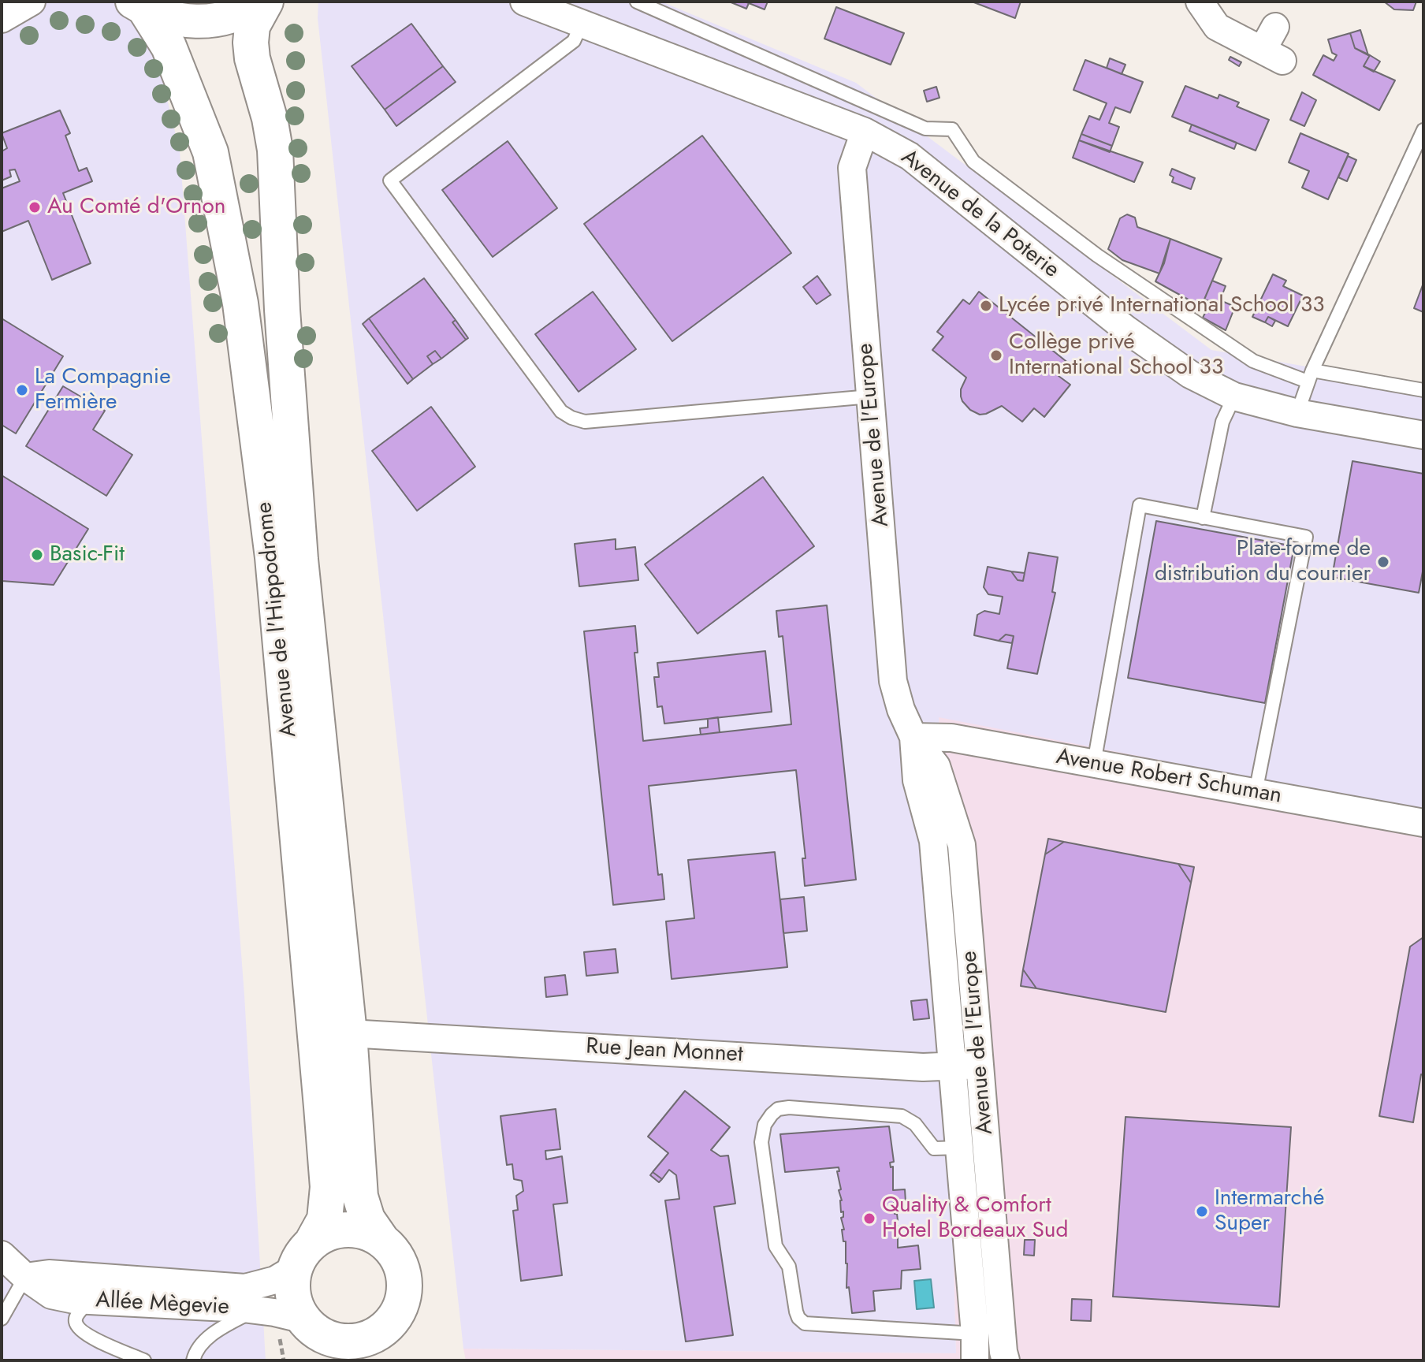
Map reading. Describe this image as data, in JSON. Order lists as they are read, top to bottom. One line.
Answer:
{"streets":{"main road":["Avenue de l'Hippodrome"],"street":["Avenue de la Poterie","Avenue de l'Europe","Avenue Robert Schuman","Rue Jean Monnet","Allée Mègevie"]},"crossings":[["Avenue de la Poterie","Avenue de l'Europe"],["Avenue de l'Europe","Avenue Robert Schuman"],["Avenue de l'Europe","Rue Jean Monnet"],["Avenue de l'Hippodrome","Rue Jean Monnet"],["Avenue de l'Hippodrome","Allée Mègevie"]],"places":["Au Comté d'Ornon","Lycée privé International School 33","Collège privé International School 33","La Compagnie Fermière","Basic-Fit","Plate-forme de distribution du courrier","Intermarché Super","Quality & Comfort Hotel Bordeaux Sud"]}
